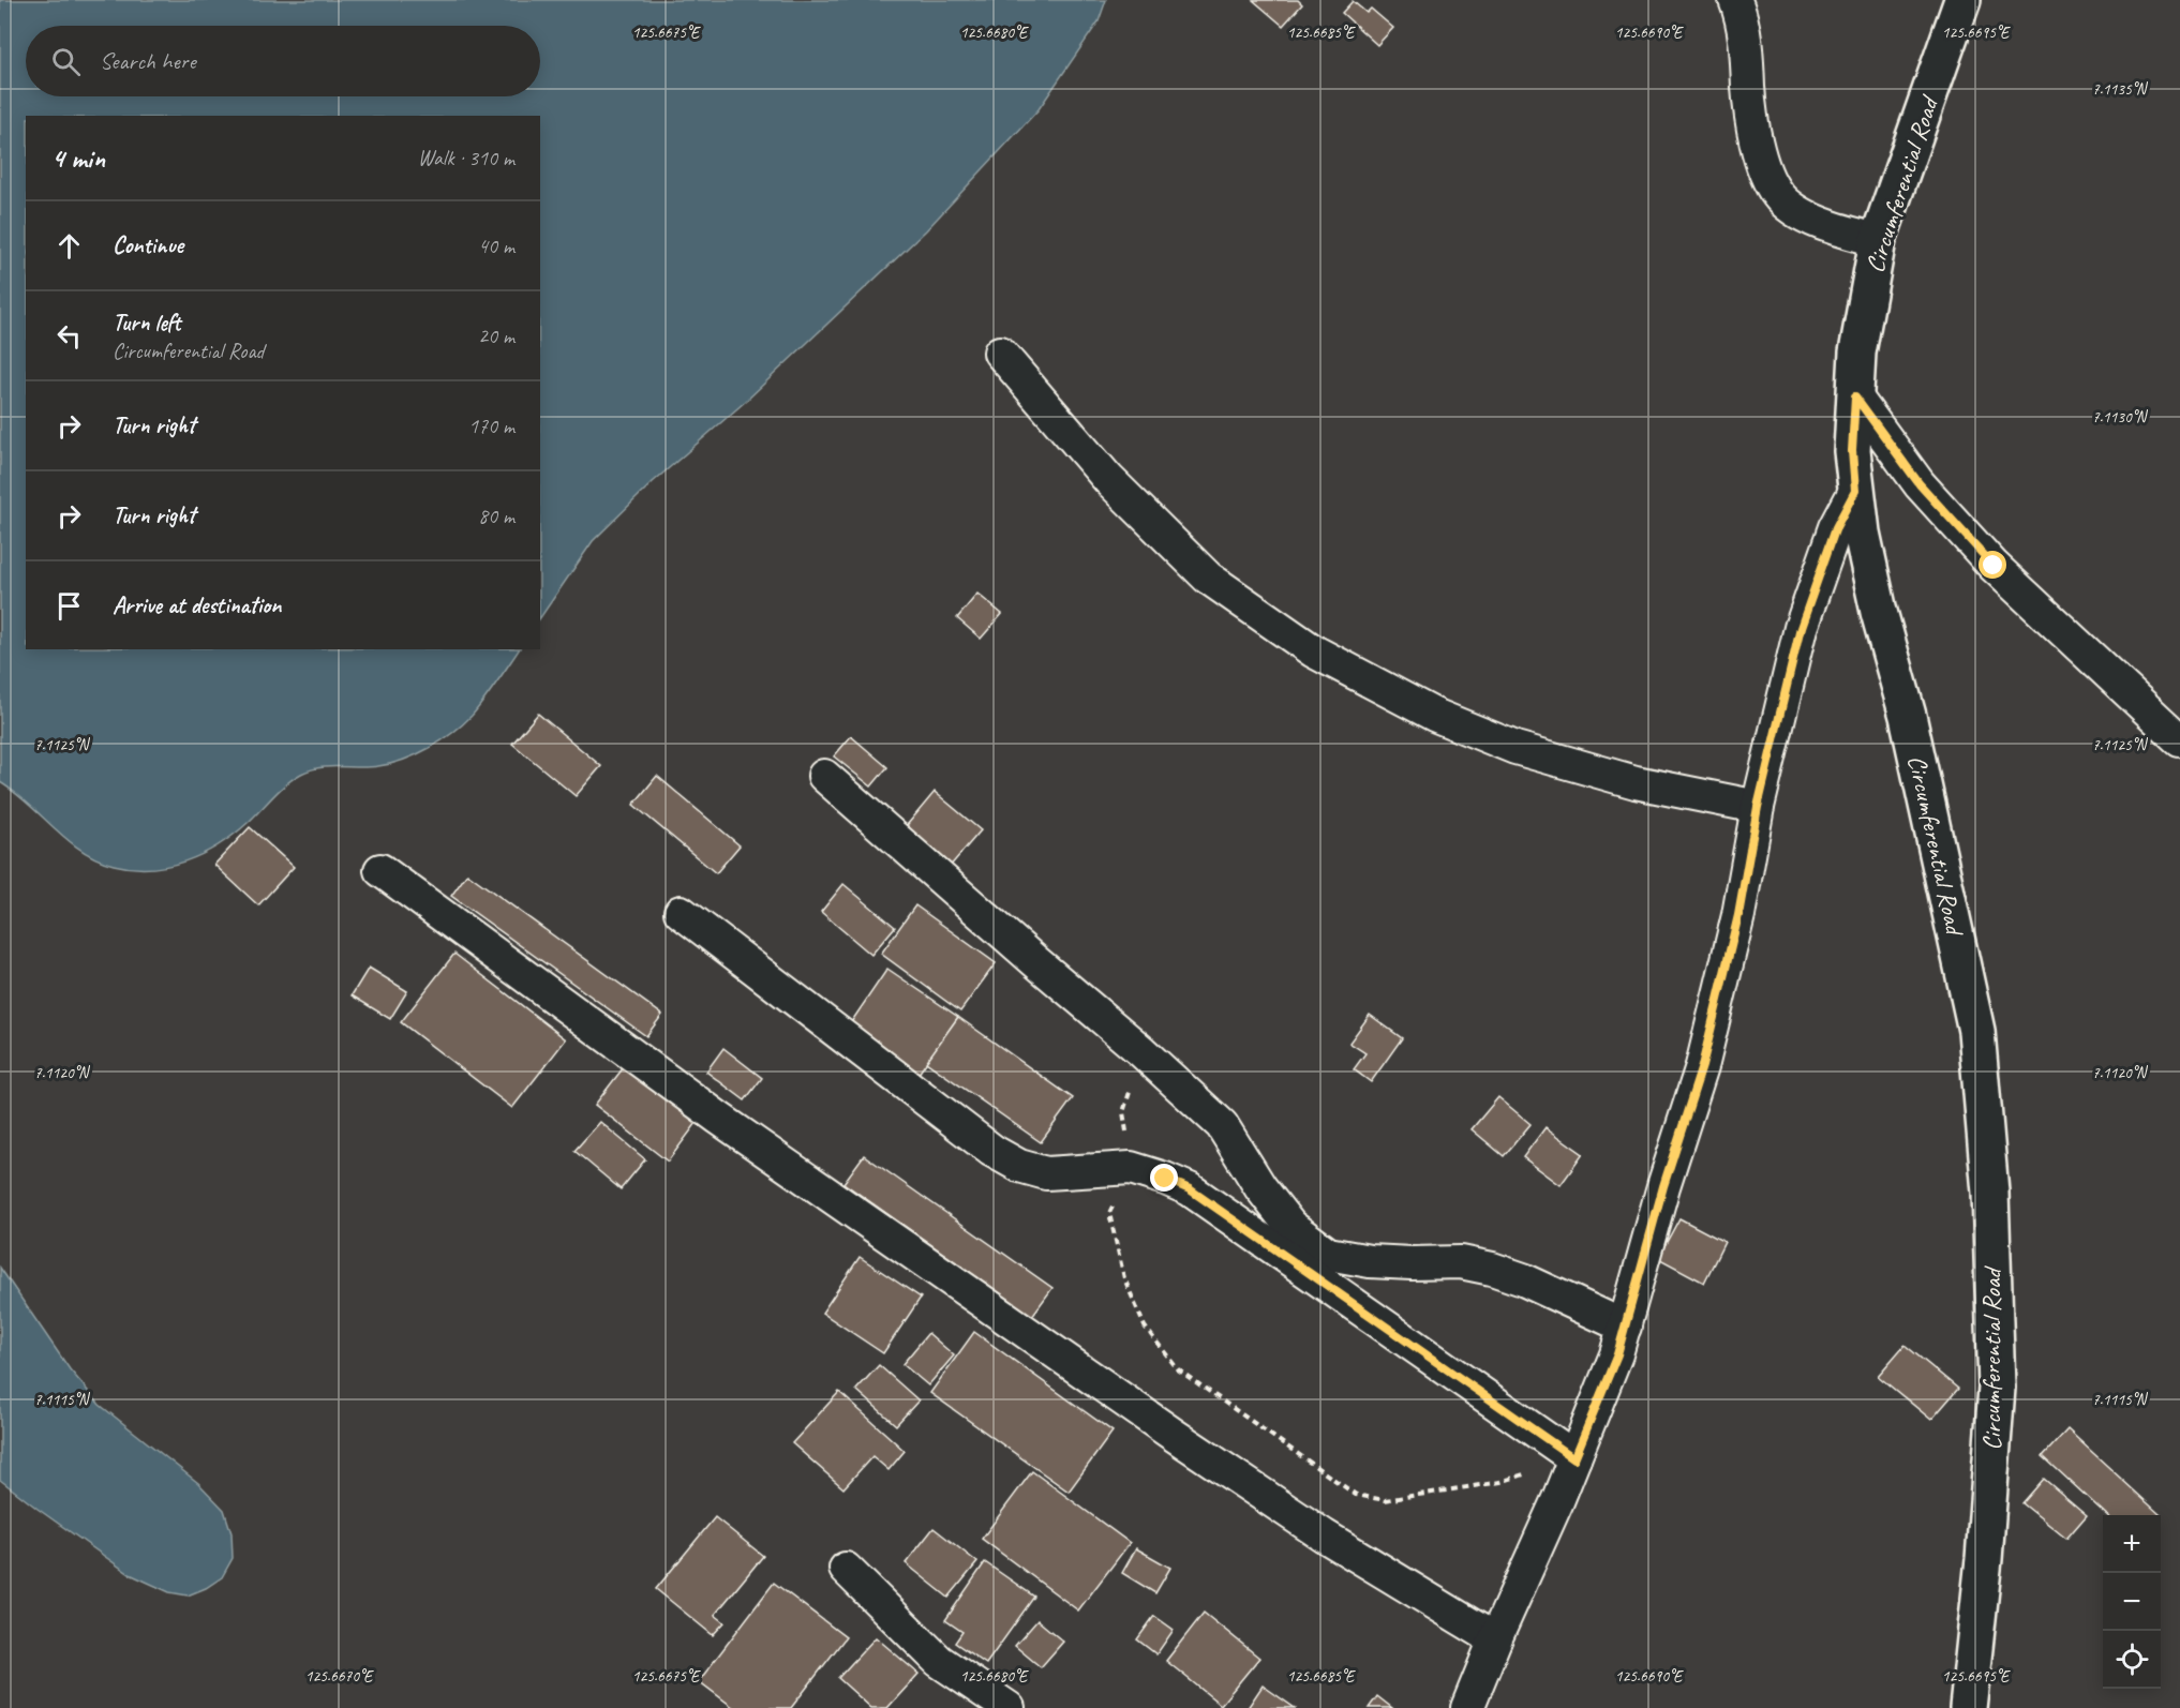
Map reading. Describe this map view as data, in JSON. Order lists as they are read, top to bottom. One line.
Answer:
{"streets":{"main road":["Circumferential Road"]},"page":{"search":"Search here","heading":["4 min","Walk · 310 m"],"list":[["Continue","40 m"],["Turn left","Circumferential Road","20 m"],["Turn right","170 m"],["Turn right","80 m"],"Arrive at destination"],"map_buttons":["+","−"]},"coordinates":["125.6675°E","125.6680°E","125.6685°E","125.6690°E","125.6695°E","7.1135°N","7.1130°N","7.1125°N","7.1120°N","7.1115°N","125.6670°E"]}
